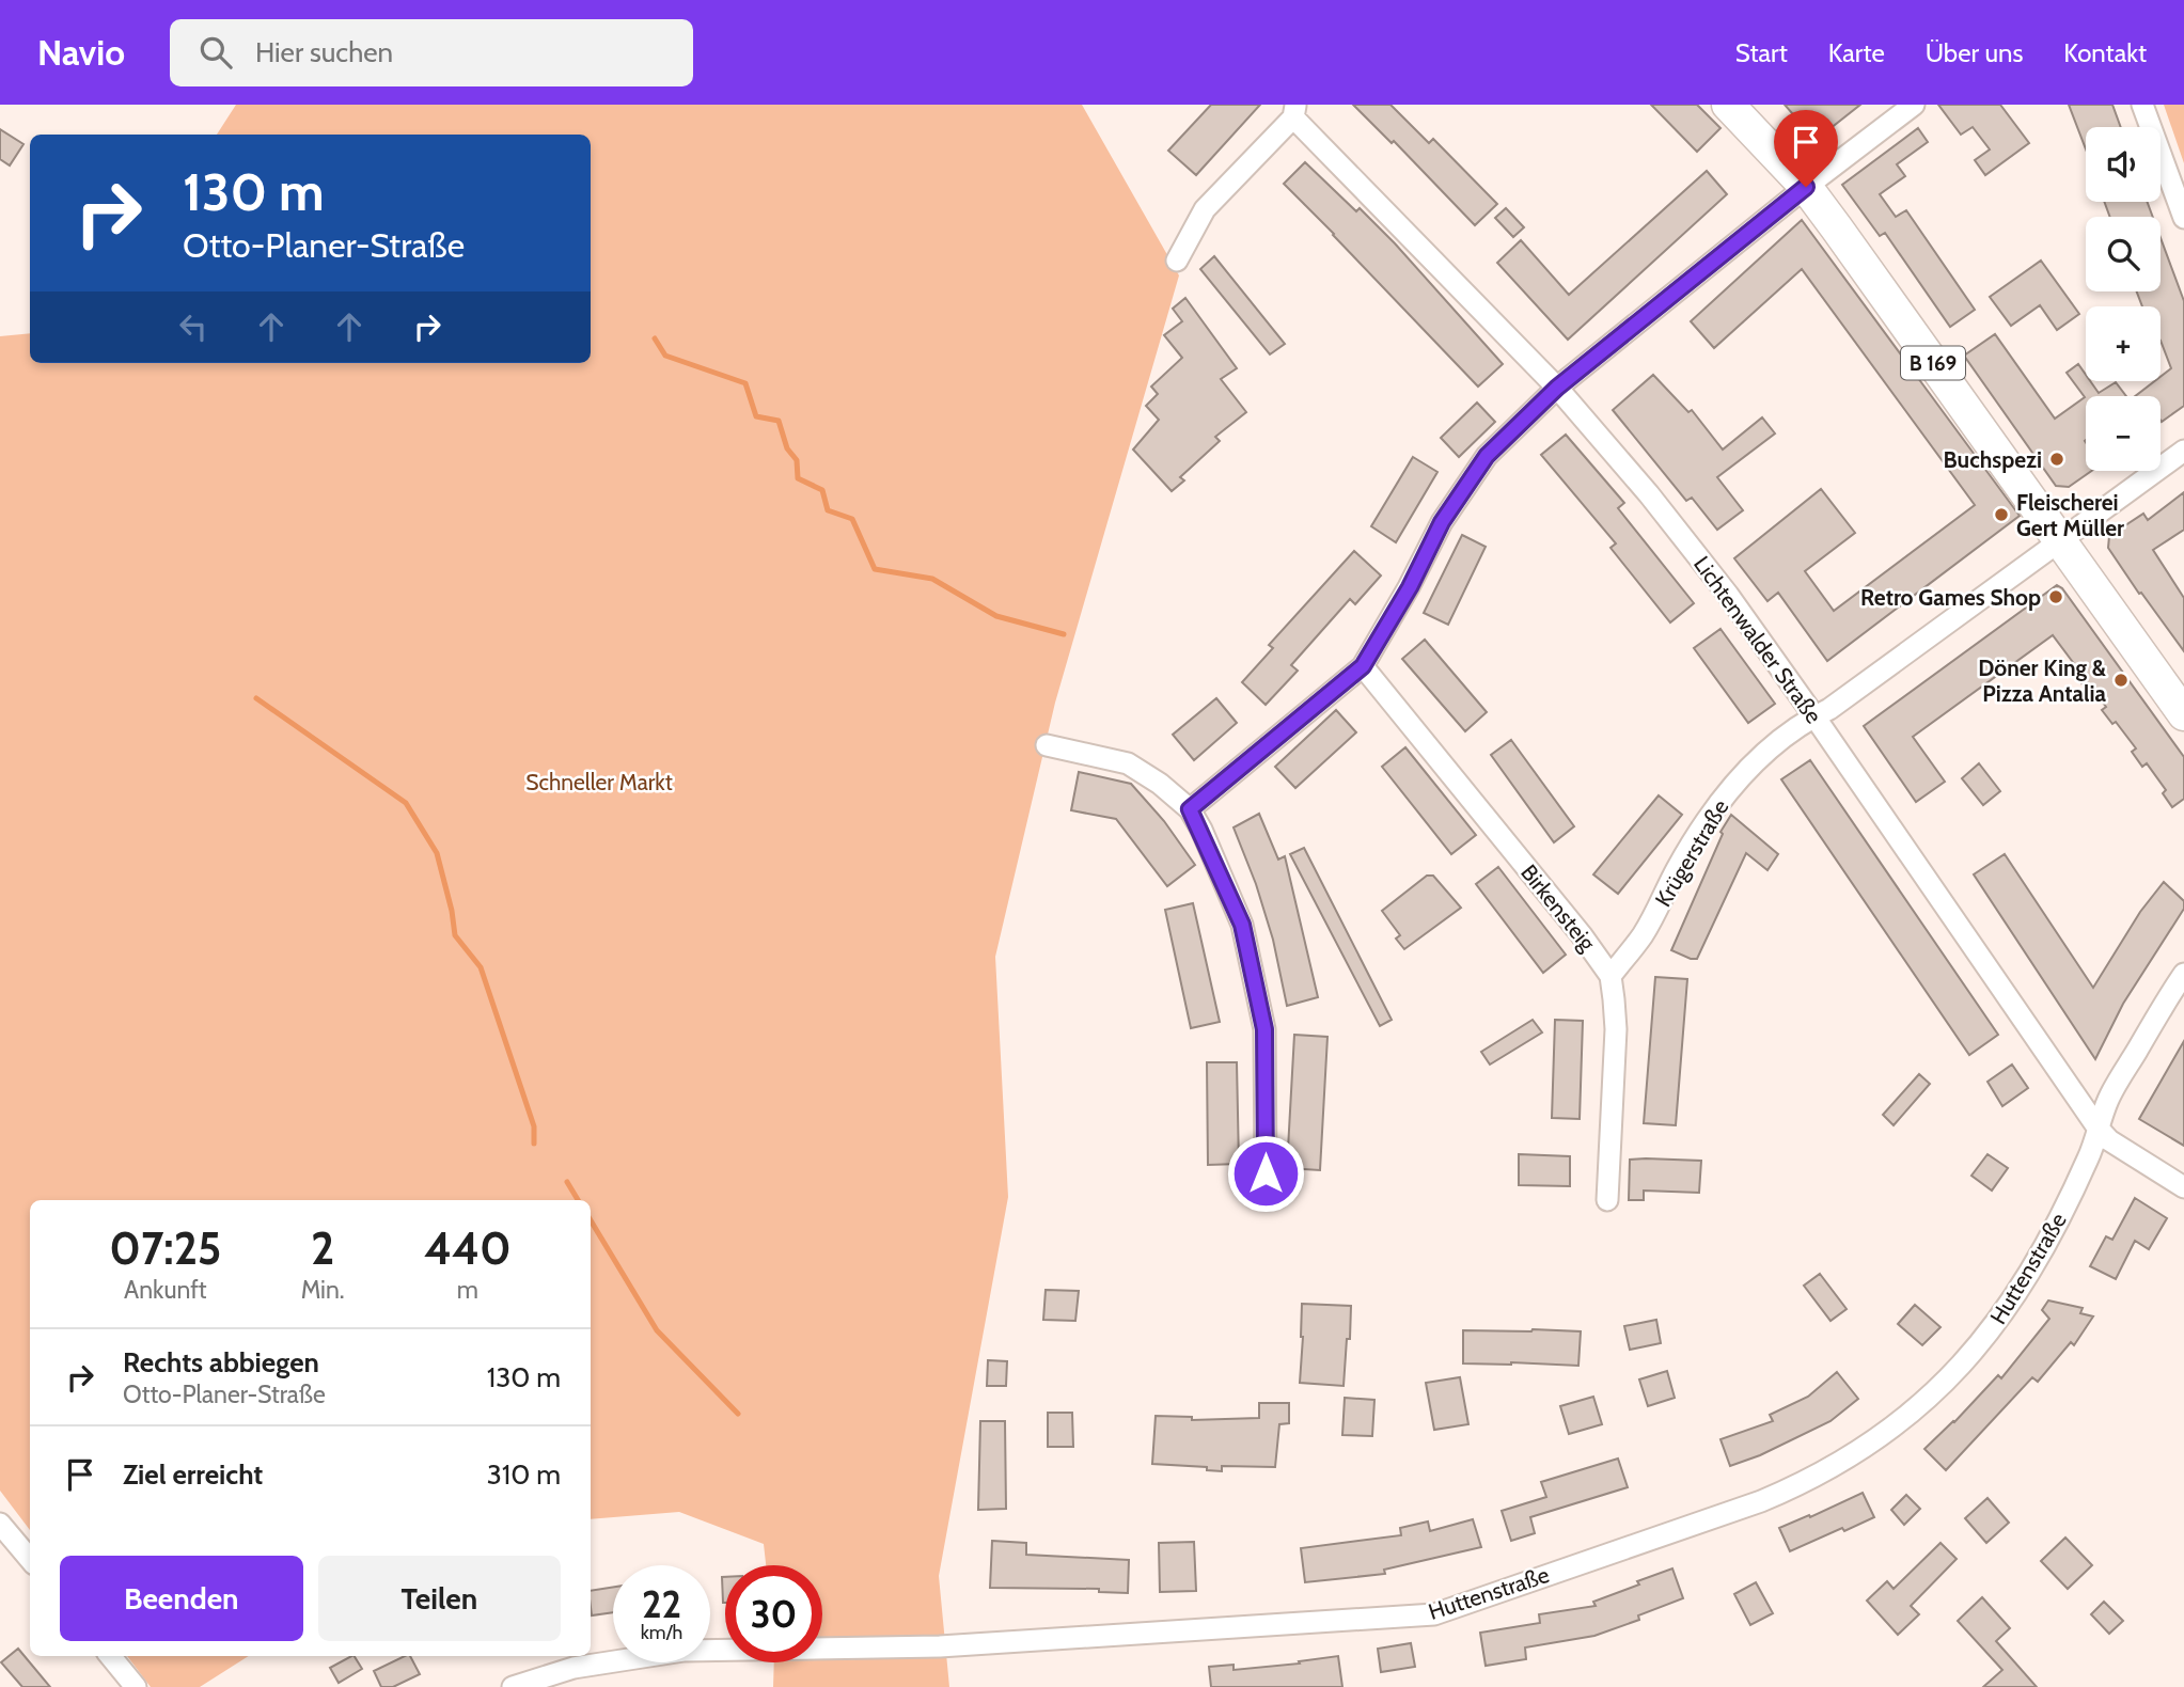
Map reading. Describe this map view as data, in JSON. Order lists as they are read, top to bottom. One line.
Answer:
{"streets":{"main road":["B 169"],"street":["Lichtenwalder Straße","Krügerstraße","Birkensteig","Huttenstraße"]},"crossings":[["B 169","Krügerstraße"],["Lichtenwalder Straße","Krügerstraße"],["Lichtenwalder Straße","Huttenstraße"],["Krügerstraße","Birkensteig"]],"parks":["Schneller Markt"],"places":["Buchspezi","Fleischerei Gert Müller","Retro Games Shop","Döner King & Pizza Antalia"],"page":{"header":"Navio","search":"Hier suchen","nav":["Start","Karte","Über uns","Kontakt"],"map_buttons":["+","−"],"turn":["130 m","Otto-Planer-Straße"],"eta":["07:25","Ankunft","2","Min.","440","m"],"list":[{"name":"Rechts abbiegen","note":"Otto-Planer-Straße","value":"130 m"},{"name":"Ziel erreicht","value":"310 m"}],"buttons":["Beenden","Teilen"],"speed":"22 km/h","limit":"30"}}
